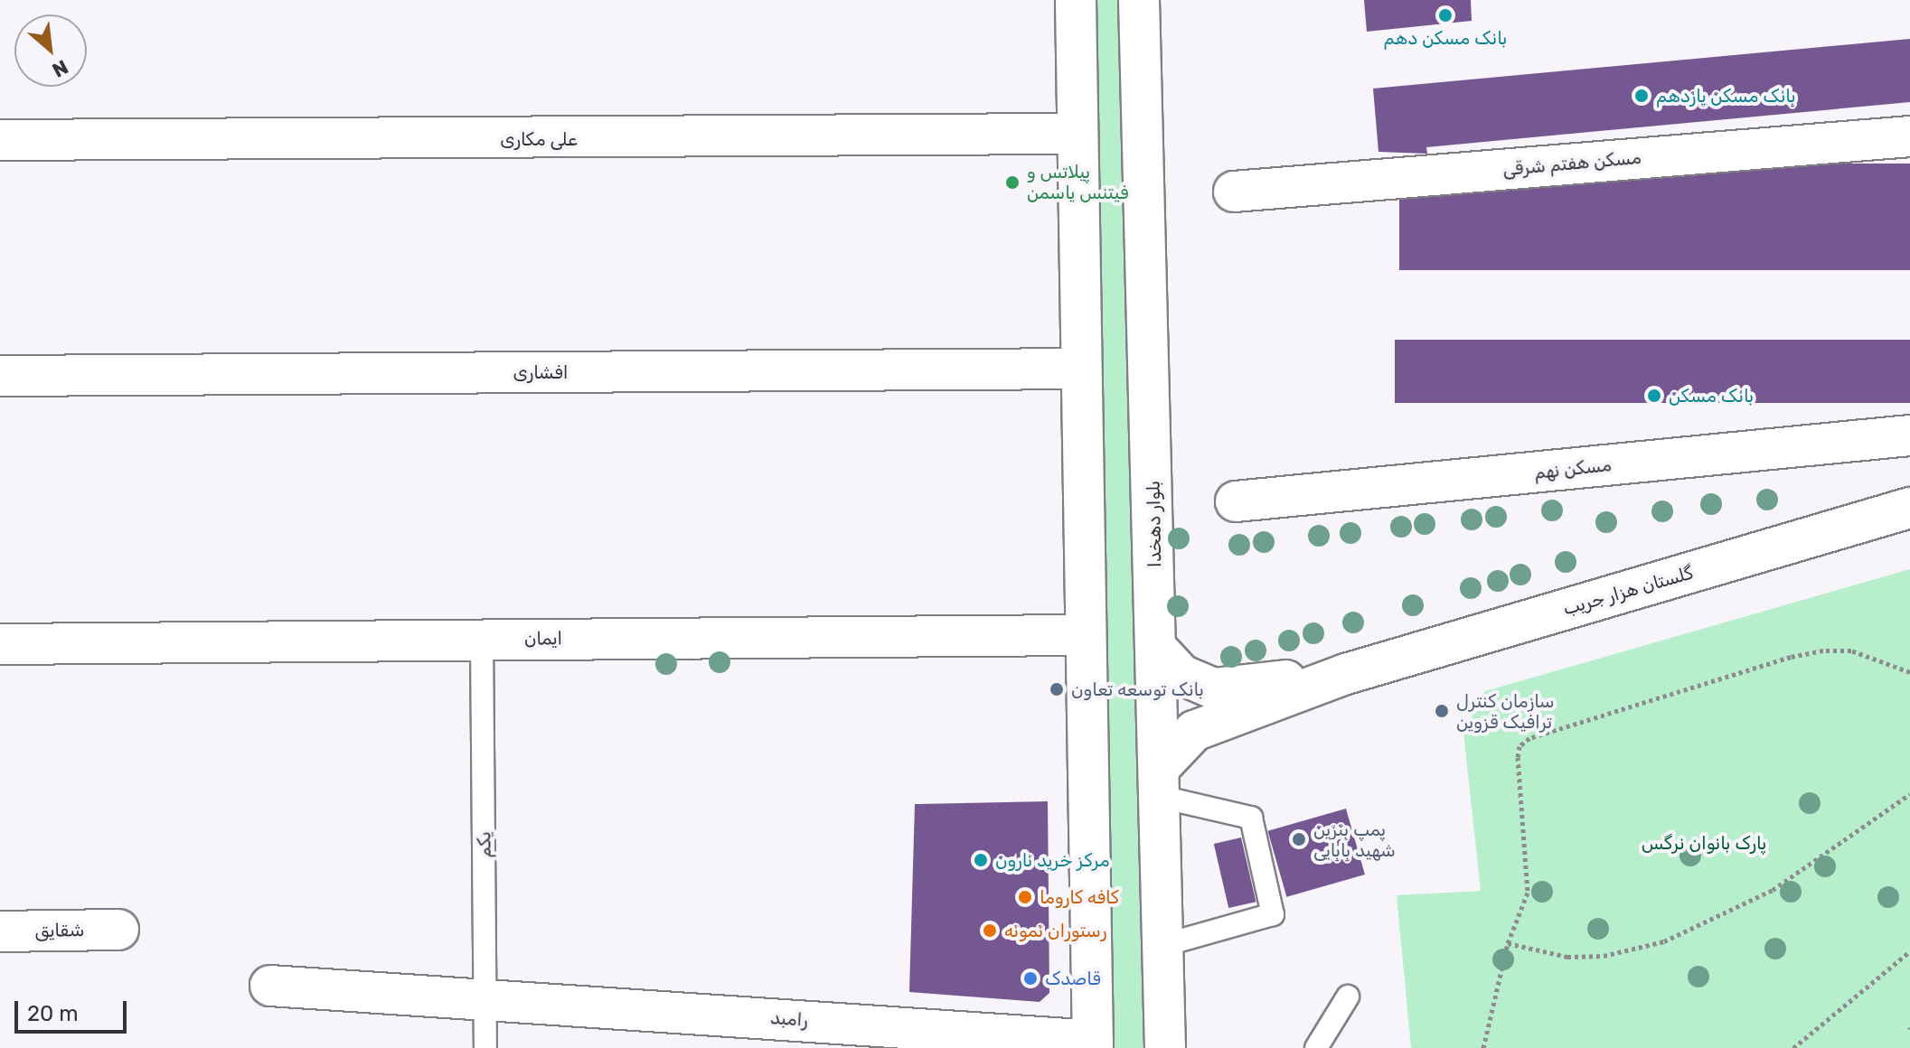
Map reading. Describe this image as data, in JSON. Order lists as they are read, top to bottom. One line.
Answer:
{"streets":{"street":["علی مکاری","مسکن هفتم شرقی","افشاری","مسکن نهم","بلوار دهخدا","گلستان هزار جریب","ایمان","شقایق","رامبد"],"lane":["یکم"]},"crossings":[["ایمان","یکم"],["یکم","رامبد"]],"parks":["پارک بانوان نرگس"],"places":["بانک مسکن دهم","بانک مسکن یازدهم","پیلاتس و فیتنس یاسمن","بانک مسکن","بانک توسعه تعاون","سازمان کنترل ترافیک قزوین","پمپ بنزین شهید بابایی","مرکز خرید نارون","کافه کاروما","رستوران نمونه","قاصدک"],"scale_bar":"20 m","north":"bottom right"}
